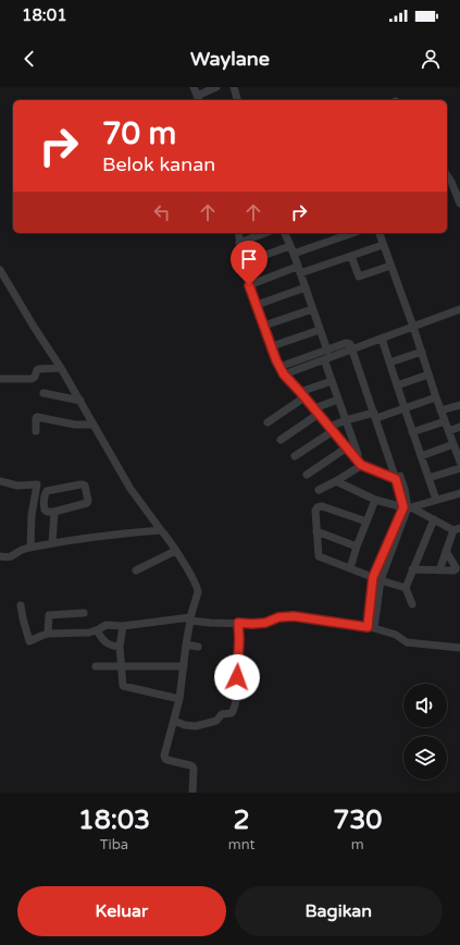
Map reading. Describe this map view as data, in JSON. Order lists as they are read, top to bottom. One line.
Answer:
{"page":{"status":"18:01","header":"Waylane","turn":["70 m","Belok kanan"],"eta":["18:03","Tiba","2","mnt","730","m"],"buttons":["Keluar","Bagikan"]}}
